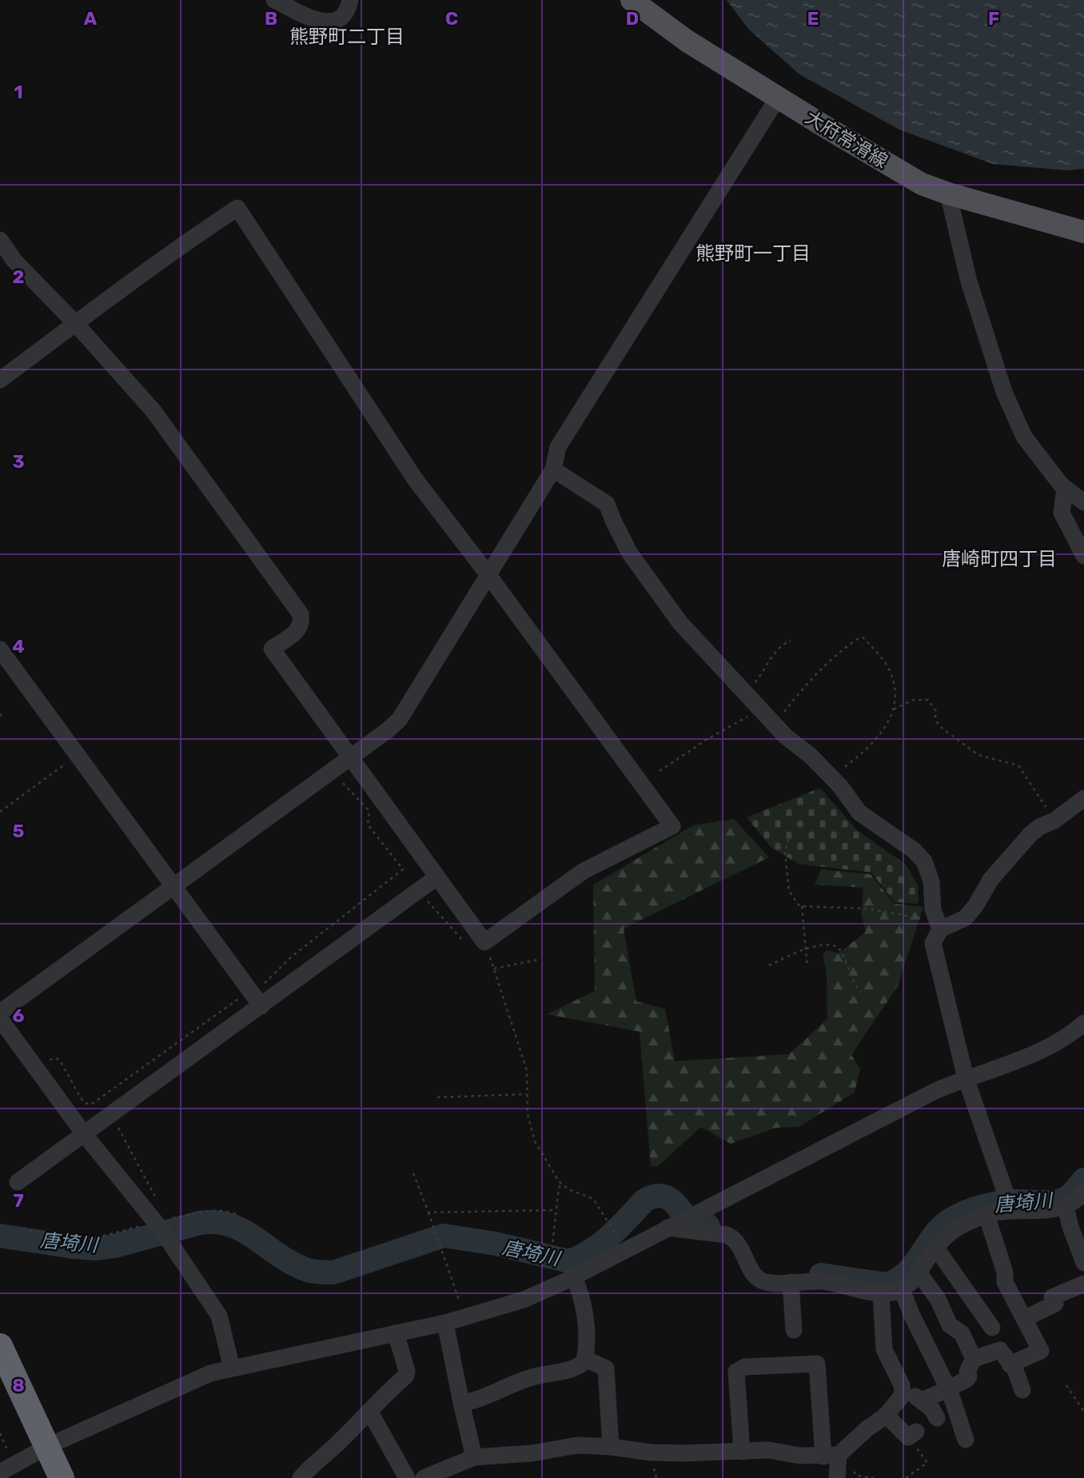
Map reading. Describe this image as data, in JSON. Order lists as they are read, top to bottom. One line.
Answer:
{"streets":{"main road":["大府常滑線"]},"districts":["熊野町二丁目","熊野町一丁目","唐崎町四丁目"],"water":["唐埼川"],"grid":{"columns":["A","B","C","D","E","F"],"rows":["1","2","3","4","5","6","7","8"]}}
